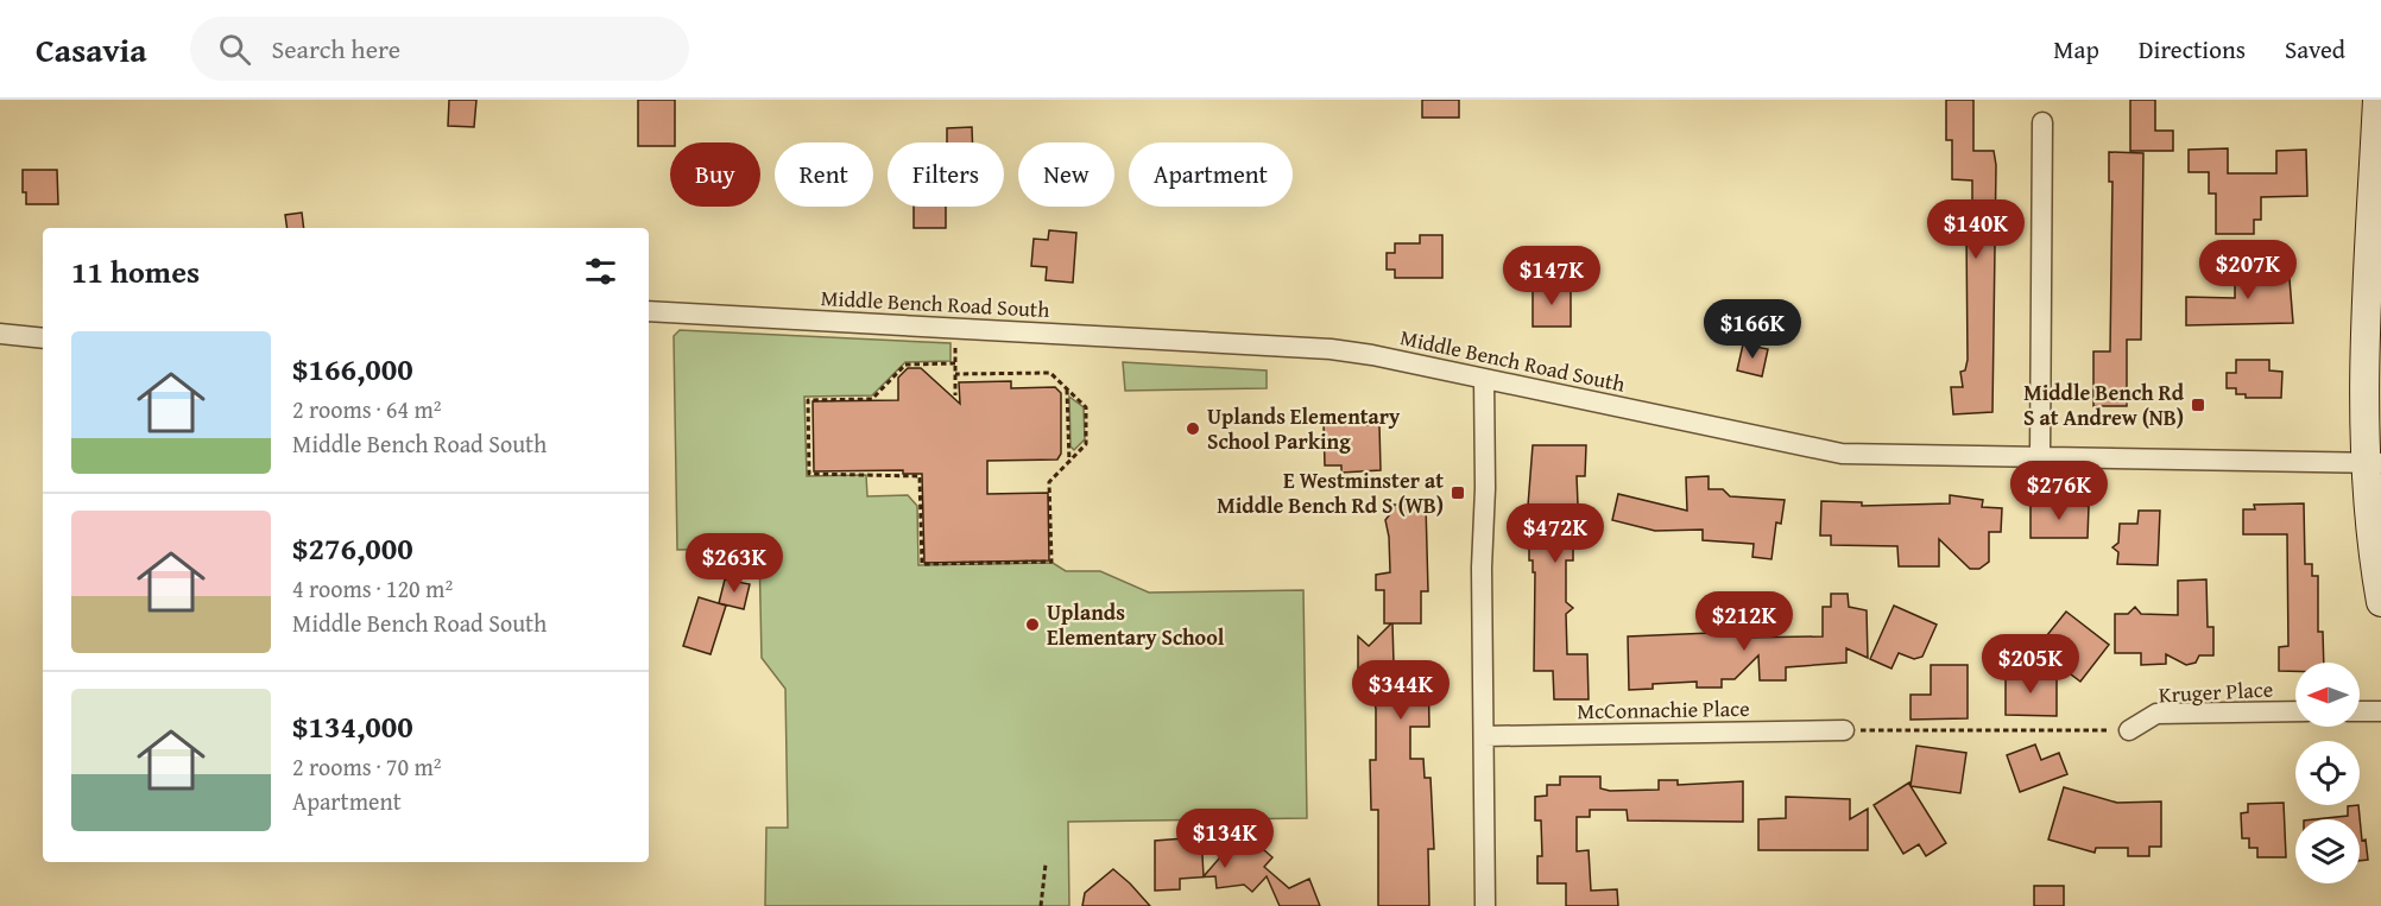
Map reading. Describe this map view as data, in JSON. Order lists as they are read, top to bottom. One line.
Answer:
{"streets":{"street":["Middle Bench Road South","Kruger Place","McConnachie Place"]},"places":{"transit":["Middle Bench Rd S at Andrew (NB)","E Westminster at Middle Bench Rd S (WB)"],"other":["Uplands Elementary School Parking","Uplands Elementary School"]},"north":"left","page":{"header":"Casavia","search":"Search here","nav":["Map","Directions","Saved"],"chip":["Buy","Rent","Filters","New","Apartment"],"price":["$140K","$207K","$147K","$166K","$276K","$472K","$263K","$212K","$205K","$344K","$134K"],"heading":"11 homes","list":[{"name":"$166,000","note":"2 rooms · 64 m² · Middle Bench Road South"},{"name":"$276,000","note":"4 rooms · 120 m² · Middle Bench Road South"},{"name":"$134,000","note":"2 rooms · 70 m² · Apartment"}]}}
